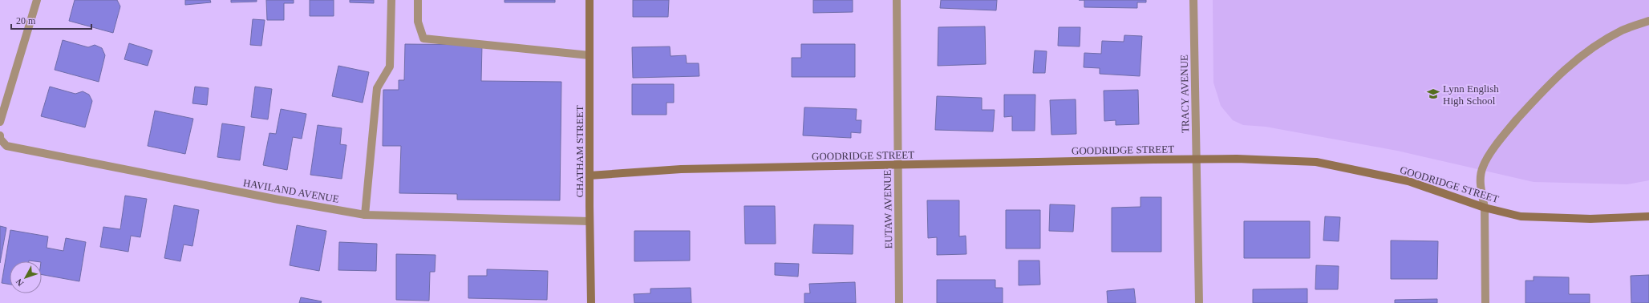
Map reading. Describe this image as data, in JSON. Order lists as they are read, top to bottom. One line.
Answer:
{"streets":{"street":["TRACY AVENUE","GOODRIDGE STREET","CHATHAM STREET","HAVILAND AVENUE","EUTAW AVENUE"]},"crossings":[["TRACY AVENUE","GOODRIDGE STREET"],["GOODRIDGE STREET","CHATHAM STREET"],["GOODRIDGE STREET","EUTAW AVENUE"],["CHATHAM STREET","HAVILAND AVENUE"]],"places":{"school or university":["Lynn English High School"]},"scale_bar":"20 m","north":"bottom left"}
